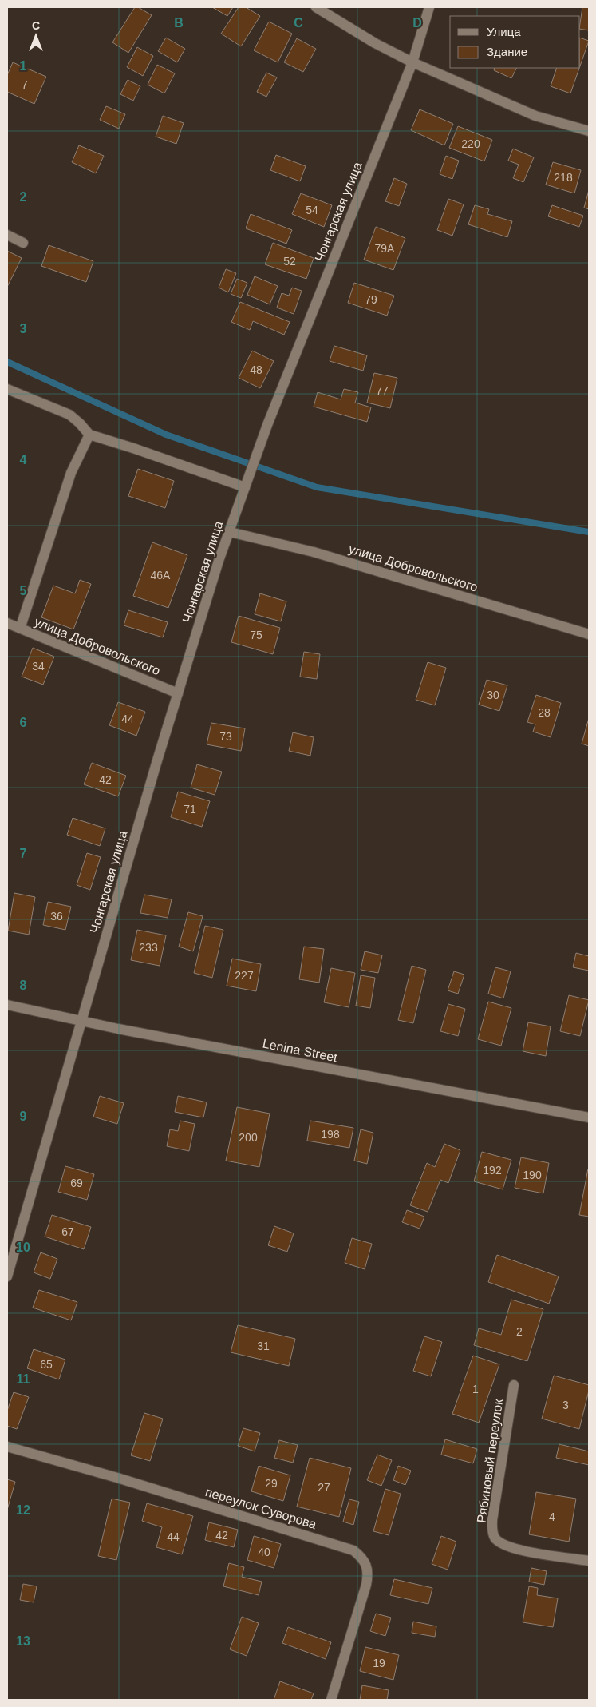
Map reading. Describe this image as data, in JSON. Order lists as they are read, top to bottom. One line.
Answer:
{"streets":{"street":["Чонгарская улица","улица Добровольского","Lenina Street","Рябиновый переулок","переулок Суворова"]},"crossings":[["Чонгарская улица","улица Добровольского"],["Чонгарская улица","Lenina Street"]],"house_numbers":["7","220","218","54","79А","52","79","48","77","46А","75","34","30","28","44","73","42","71","36","233","227","198","200","192","190","69","67","2","31","65","1","3","29","27","4","42","44","40","19"],"legend":["Улица","Здание"],"north":"top","grid":{"columns":["B","C","D"],"rows":["1","2","3","4","5","6","7","8","9","10","11","12","13"]}}
